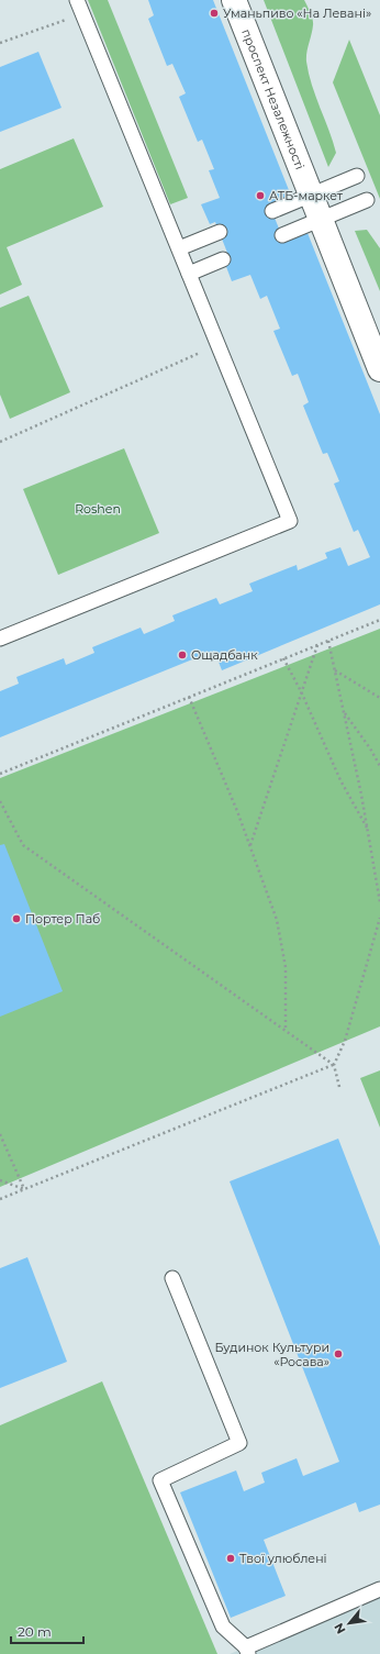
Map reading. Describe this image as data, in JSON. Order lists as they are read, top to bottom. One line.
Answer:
{"streets":{"street":["проспект Незалежності"]},"parks":["Roshen"],"places":["Уманьпиво «На Левані»","АТБ-маркет","Ощадбанк","Портер Паб","Будинок Культури «Росава»","Твої улюблені"],"scale_bar":"20 m","north":"bottom left"}
